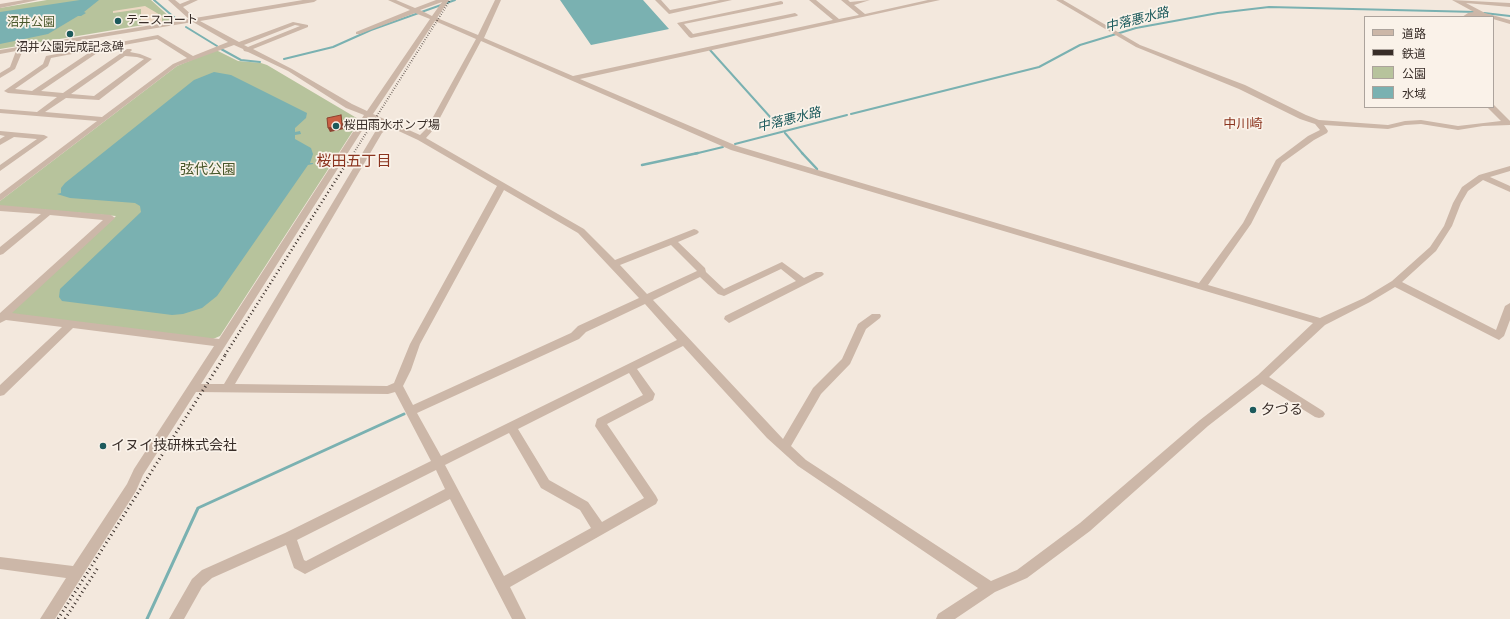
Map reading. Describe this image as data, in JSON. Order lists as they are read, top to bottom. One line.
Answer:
{"districts":["中川崎","桜田五丁目"],"water":["中落悪水路"],"parks":["沼井公園","弦代公園"],"places":["テニスコート","沼井公園完成記念碑","桜田雨水ポンプ場","夕づる","イヌイ技研株式会社"],"legend":["道路","鉄道","公園","水域"]}
